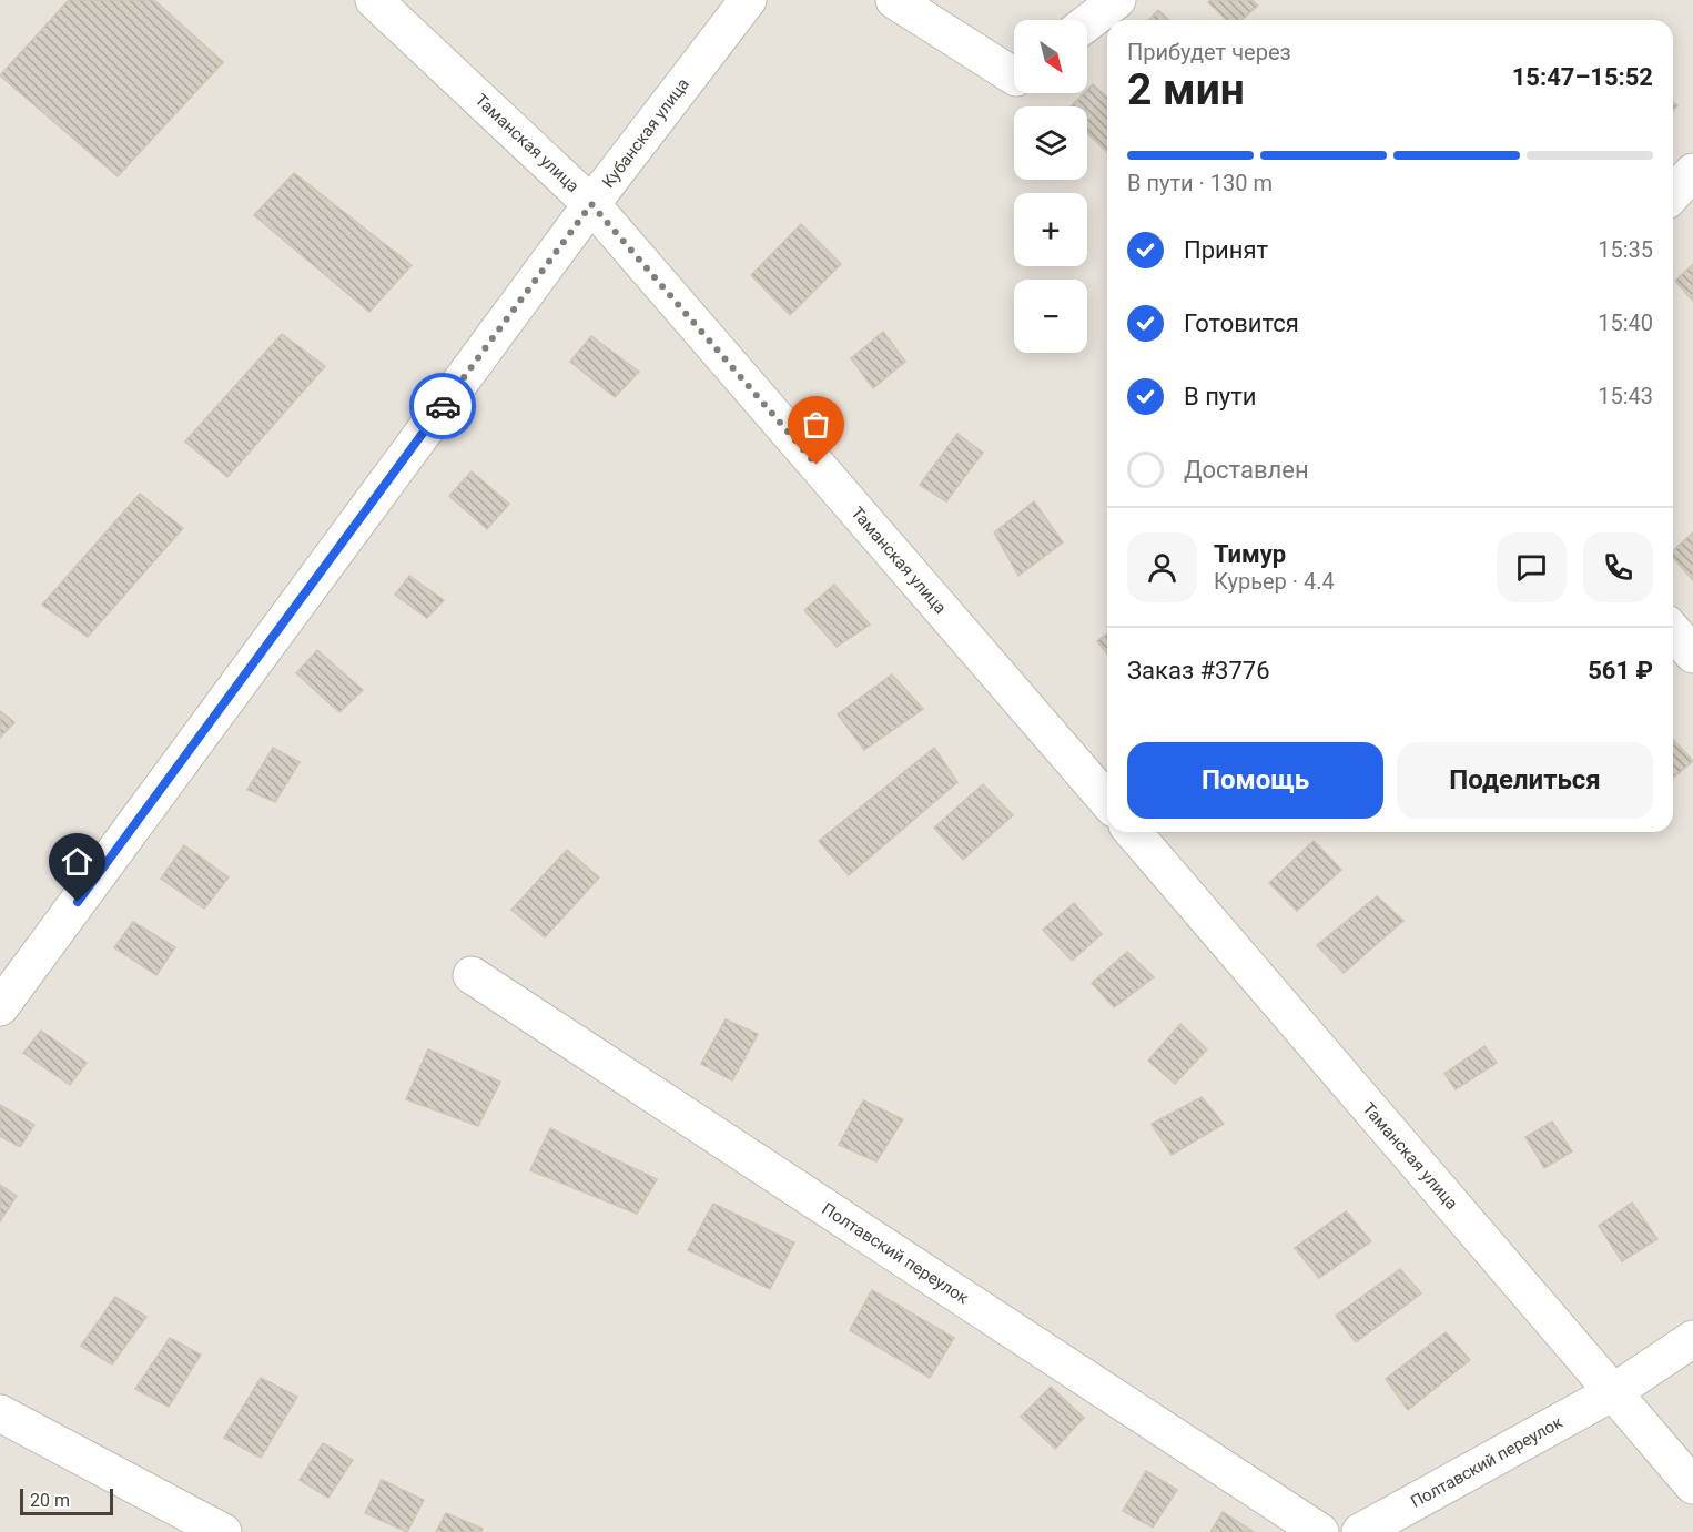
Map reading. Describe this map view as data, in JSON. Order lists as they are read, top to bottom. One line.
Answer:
{"streets":{"street":["Кубанская улица","Таманская улица","Полтавский переулок"]},"crossings":[["Кубанская улица","Таманская улица"],["Таманская улица","Полтавский переулок"]],"scale_bar":"20 m","north":"bottom right","page":{"map_buttons":["+","−"],"heading":["2 мин","Прибудет через","15:47–15:52"],"panel":["Тимур","Курьер · 4.4","Заказ #3776","561 ₽"],"bar":"В пути · 130 m","list":[["Принят","15:35"],["Готовится","15:40"],["В пути","15:43"],"Доставлен"],"buttons":["Помощь","Поделиться"],"scale":"20 m"}}
